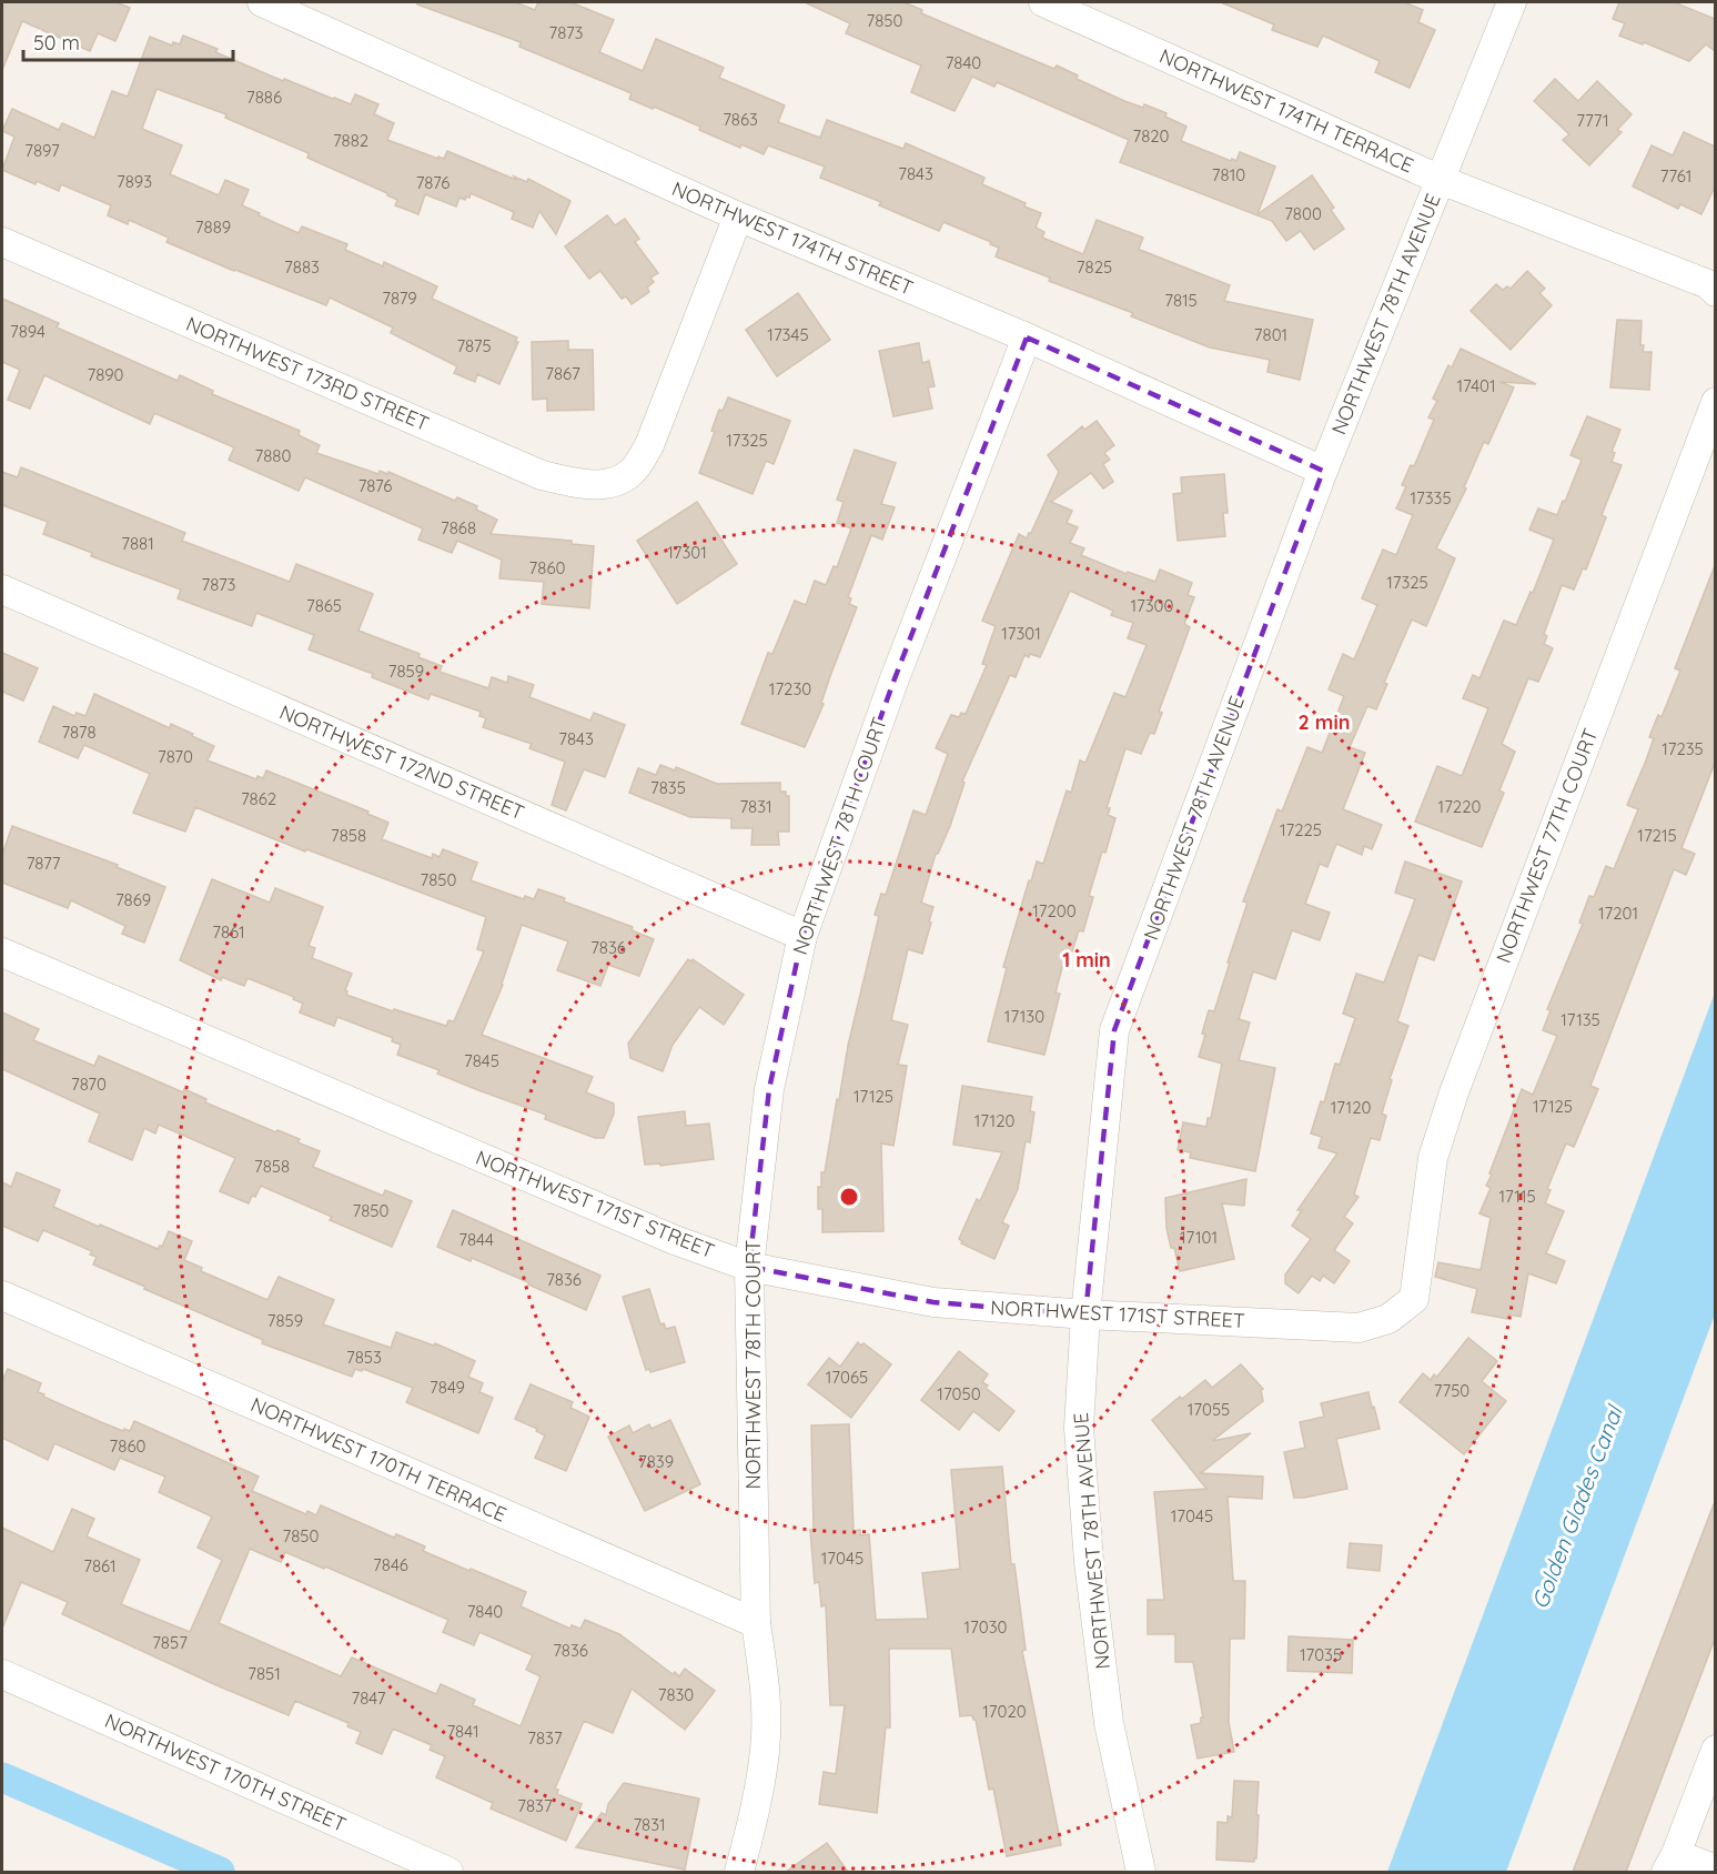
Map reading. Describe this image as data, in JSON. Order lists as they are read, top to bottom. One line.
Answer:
{"streets":{"street":["NORTHWEST 174TH TERRACE","NORTHWEST 174TH STREET","NORTHWEST 78TH AVENUE","NORTHWEST 173RD STREET","NORTHWEST 172ND STREET","NORTHWEST 78TH COURT","NORTHWEST 77TH COURT","NORTHWEST 171ST STREET","NORTHWEST 170TH TERRACE","NORTHWEST 170TH STREET"]},"crossings":[["NORTHWEST 174TH TERRACE","NORTHWEST 78TH AVENUE"],["NORTHWEST 174TH STREET","NORTHWEST 78TH AVENUE"],["NORTHWEST 174TH STREET","NORTHWEST 173RD STREET"],["NORTHWEST 174TH STREET","NORTHWEST 78TH COURT"],["NORTHWEST 78TH AVENUE","NORTHWEST 171ST STREET"],["NORTHWEST 172ND STREET","NORTHWEST 78TH COURT"],["NORTHWEST 78TH COURT","NORTHWEST 171ST STREET"],["NORTHWEST 78TH COURT","NORTHWEST 170TH TERRACE"],["NORTHWEST 77TH COURT","NORTHWEST 171ST STREET"]],"water":["Golden Glades Canal"],"house_numbers":["7850","7873","7840","7886","7863","7771","7820","7882","7897","7843","7810","7761","7893","7876","7800","7889","7883","7825","7879","7815","7894","17345","7801","7875","7867","7890","17401","17325","7880","7876","17335","7868","7881","17301","7860","17325","7873","7865","17300","17301","7859","17230","7878","7843","17235","7870","7835","7862","7831","17220","17225","7858","17215","7877","7850","7869","17200","17201","7861","7836","17130","17135","7845","7870","17125","17125","17120","17120","7858","17115","7850","17101","7844","7836","7859","7853","17065","7849","7750","17050","17055","7860","7839","17045","7850","17045","7846","7861","7840","17030","7857","7836","17035","7851","7830","7847","17020","7841","7837","7837","7831"],"scale_bar":"50 m","rings":["2 min","1 min"]}
